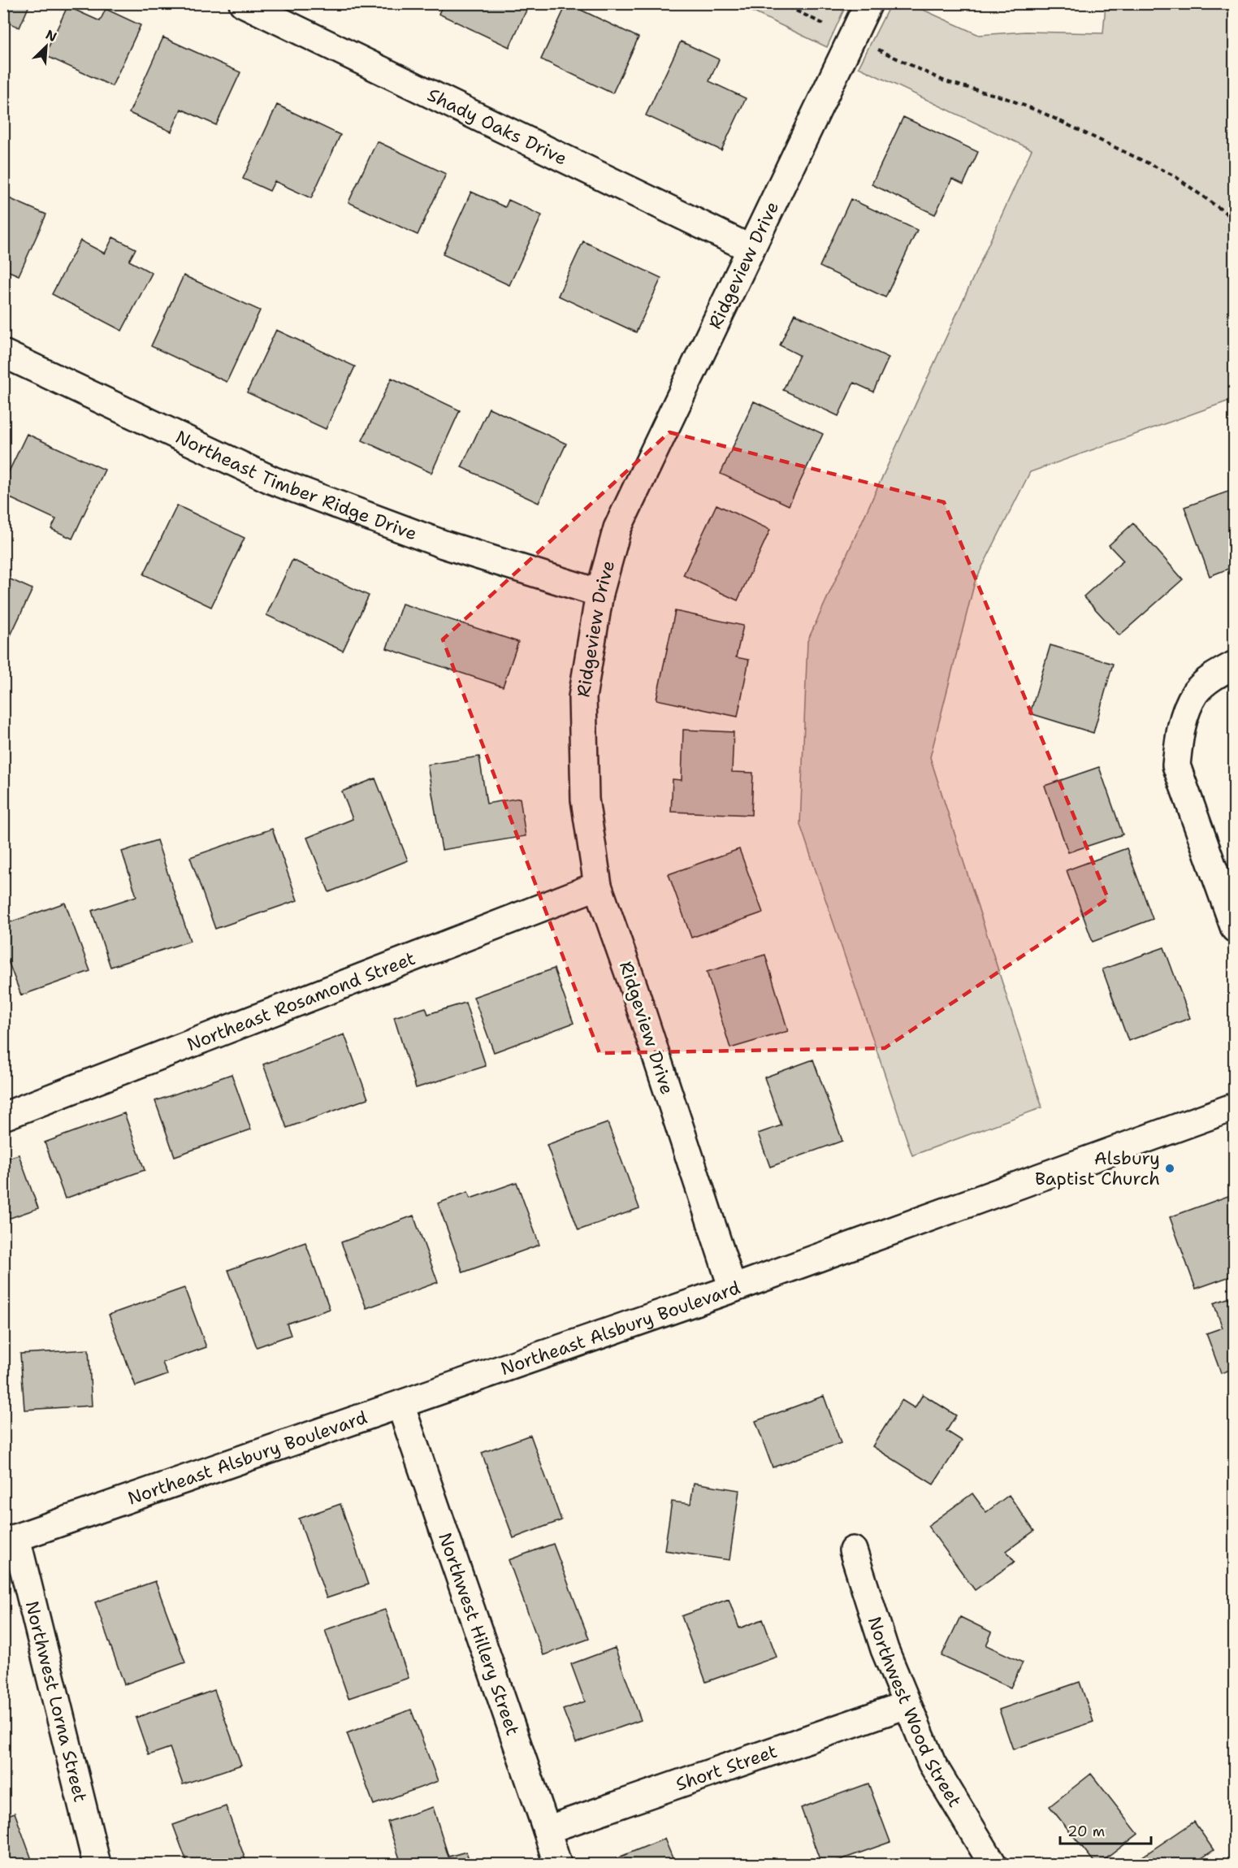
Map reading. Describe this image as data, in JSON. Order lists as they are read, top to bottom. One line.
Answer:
{"streets":{"street":["Shady Oaks Drive","Ridgeview Drive","Northeast Timber Ridge Drive","Northeast Rosamond Street","Northeast Alsbury Boulevard","Northwest Hillery Street","Northwest Lorna Street","Northwest Wood Street","Short Street"]},"crossings":[["Shady Oaks Drive","Ridgeview Drive"],["Ridgeview Drive","Northeast Timber Ridge Drive"],["Ridgeview Drive","Northeast Rosamond Street"],["Ridgeview Drive","Northeast Alsbury Boulevard"],["Northeast Alsbury Boulevard","Northwest Hillery Street"],["Northeast Alsbury Boulevard","Northwest Lorna Street"],["Northwest Hillery Street","Short Street"],["Northwest Wood Street","Short Street"]],"places":["Alsbury Baptist Church"],"scale_bar":"20 m","north":"top right"}
